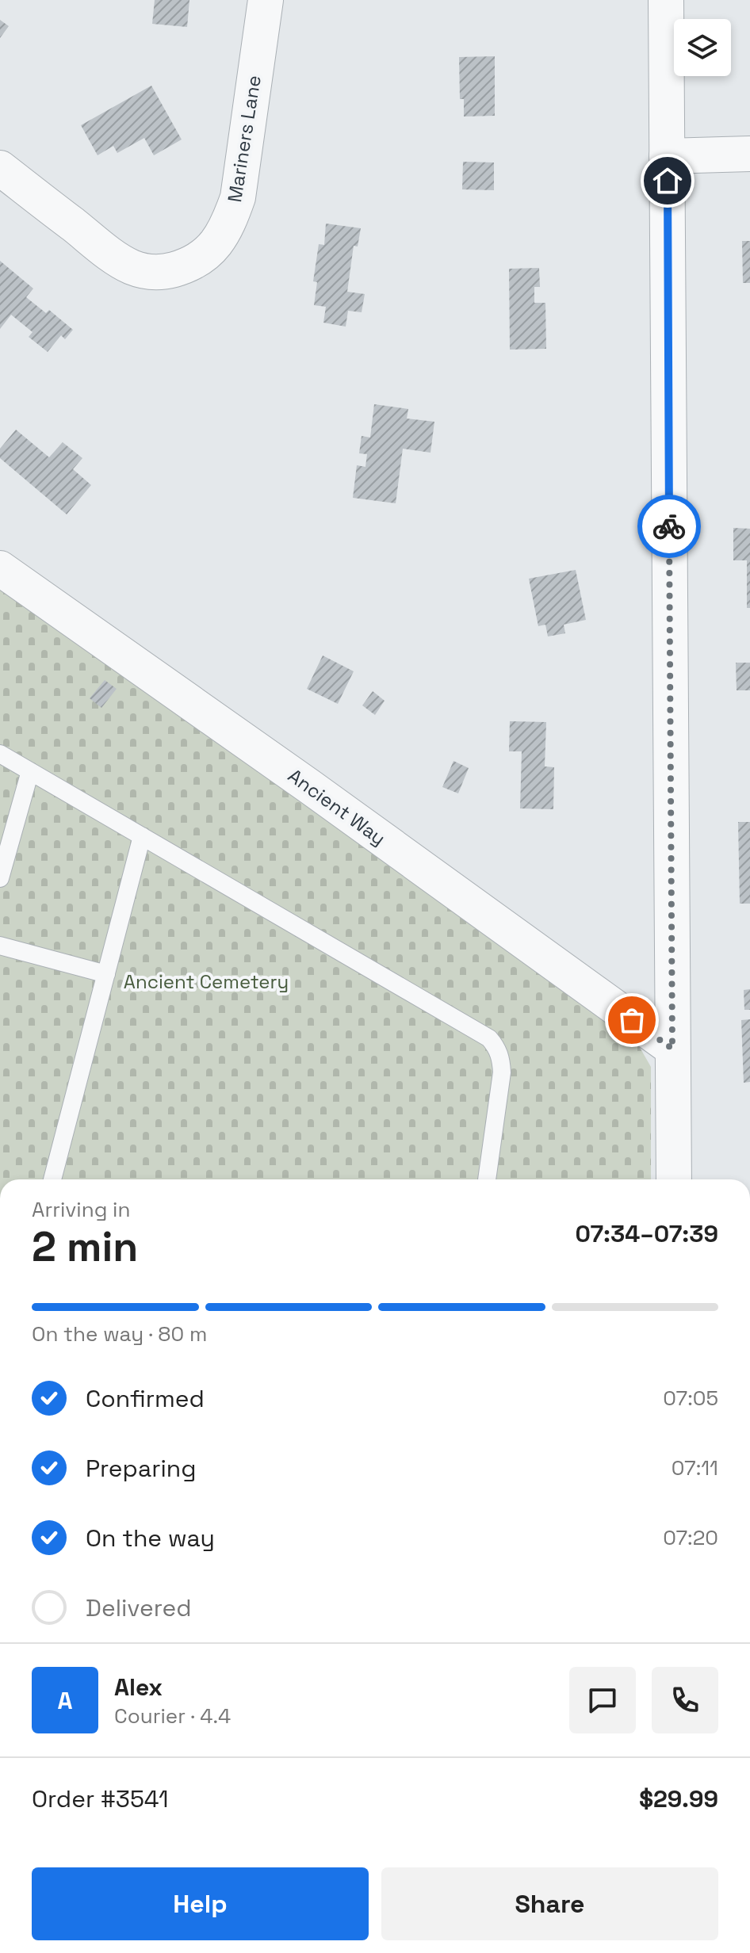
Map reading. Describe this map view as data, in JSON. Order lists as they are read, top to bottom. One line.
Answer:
{"streets":{"street":["Mariners Lane","Ancient Way"]},"parks":["Ancient Cemetery"],"page":{"heading":["2 min","Arriving in","07:34–07:39"],"panel":["Alex","Courier · 4.4","Order #3541","$29.99"],"bar":"On the way · 80 m","list":[["Confirmed","07:05"],["Preparing","07:11"],["On the way","07:20"],"Delivered"],"round":"A","buttons":["Help","Share"]}}
